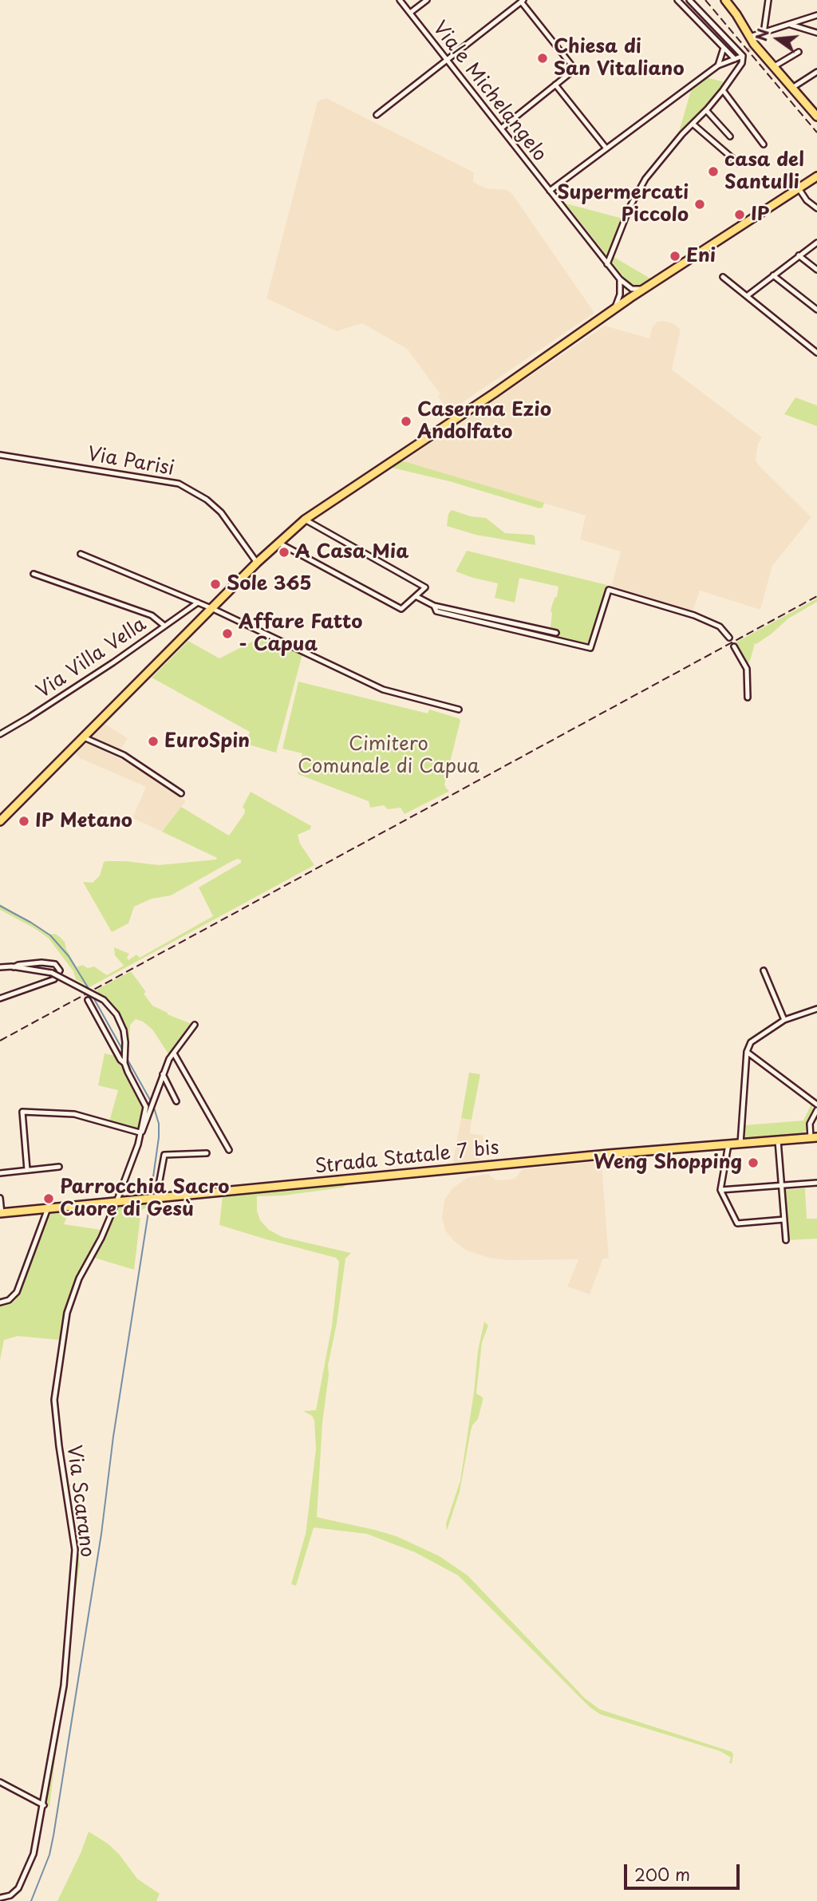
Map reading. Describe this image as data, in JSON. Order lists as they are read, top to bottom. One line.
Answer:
{"streets":{"main road":["Strada Statale 7 bis"],"street":["Viale Michelangelo","Via Parisi","Via Villa Vella","Via Scarano"]},"crossings":[["Strada Statale 7 bis","Via Scarano"]],"parks":["Cimitero Comunale di Capua"],"places":["Chiesa di San Vitaliano","casa del Santulli","Supermercati Piccolo","IP","Eni","Caserma Ezio Andolfato","A Casa Mia","Sole 365","Affare Fatto - Capua","EuroSpin","IP Metano","Weng Shopping","Parrocchia Sacro Cuore di Gesù"],"scale_bar":"200 m","north":"left"}
